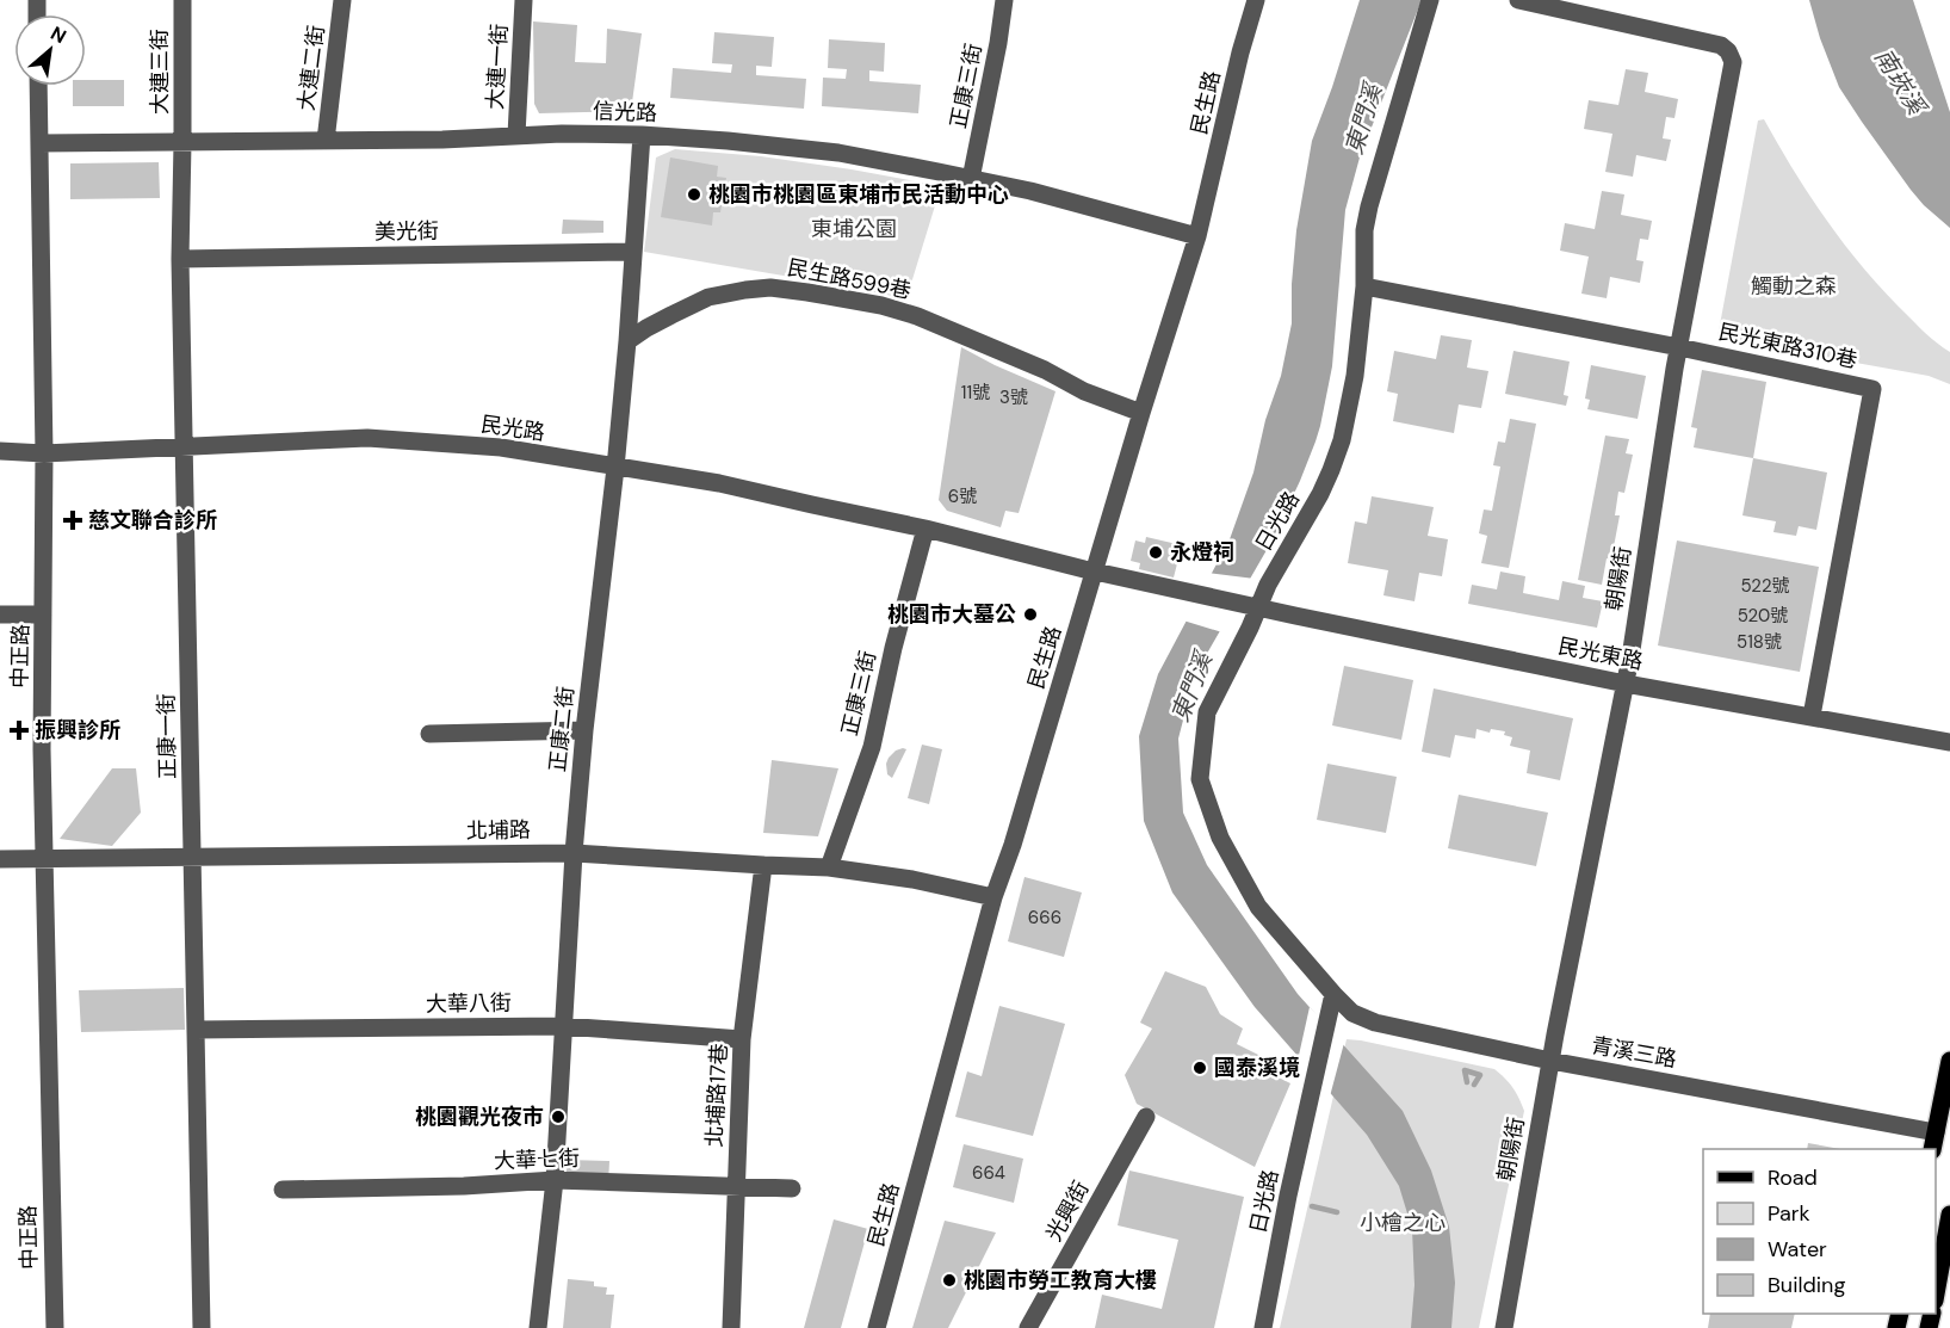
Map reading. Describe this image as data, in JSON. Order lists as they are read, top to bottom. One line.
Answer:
{"streets":{"street":["大連一街","大連二街","大連三街","正康三街","民生路","信光路","美光街","民生路599巷","民光東路310巷","民光路","日光路","朝陽街","民光東路","中正路","正康二街","正康一街","北埔路","大華八街","青溪三路","北埔路17巷","大華七街","光興街"]},"crossings":[["大連一街","信光路"],["大連二街","信光路"],["大連三街","信光路"],["大連三街","正康一街"],["正康三街","信光路"],["正康三街","民光路"],["正康三街","北埔路"],["民生路","信光路"],["民生路","民生路599巷"],["民生路","民光路"],["民生路","民光東路"],["民生路","北埔路"],["信光路","中正路"],["信光路","正康二街"],["信光路","正康一街"],["美光街","正康二街"],["美光街","正康一街"],["民生路599巷","正康二街"],["民光東路310巷","日光路"],["民光東路310巷","朝陽街"],["民光東路310巷","民光東路"],["民光路","民光東路"],["民光路","中正路"],["民光路","正康二街"],["民光路","正康一街"],["日光路","民光東路"],["日光路","青溪三路"],["朝陽街","民光東路"],["朝陽街","青溪三路"],["中正路","北埔路"],["正康二街","北埔路"],["正康二街","大華八街"],["正康二街","大華七街"],["正康一街","北埔路"],["正康一街","大華八街"],["北埔路","北埔路17巷"],["大華八街","北埔路17巷"],["北埔路17巷","大華七街"]],"water":["南崁溪","東門溪"],"parks":["東埔公園","觸動之森","小檜之心"],"places":{"other":["桃園市桃園區東埔市民活動中心","永燈祠","桃園市大墓公","國泰溪境","桃園觀光夜市","桃園市勞工教育大樓"],"health":["慈文聯合診所","振興診所"]},"house_numbers":["11號","3號","6號","522號","520號","518號","666","664"],"legend":["Road","Park","Water","Building"],"north":"top right"}
